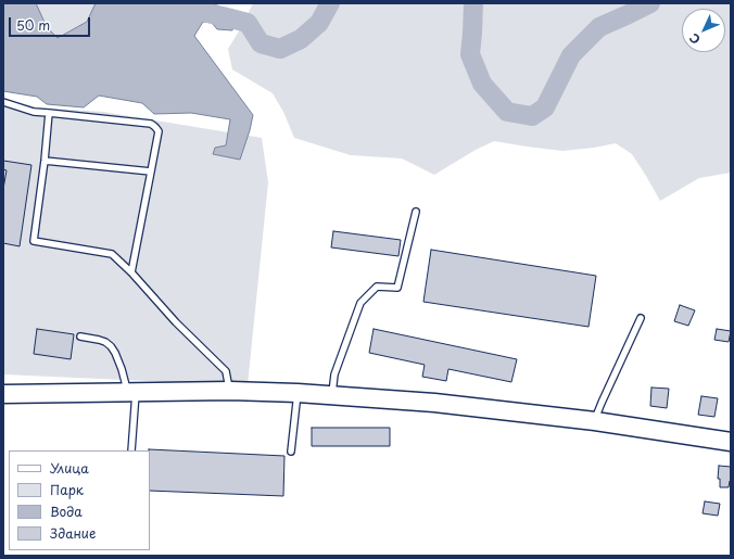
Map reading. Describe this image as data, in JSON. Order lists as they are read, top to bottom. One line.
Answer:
{"legend":["Улица","Парк","Вода","Здание"],"scale_bar":"50 m","north":"bottom left"}
